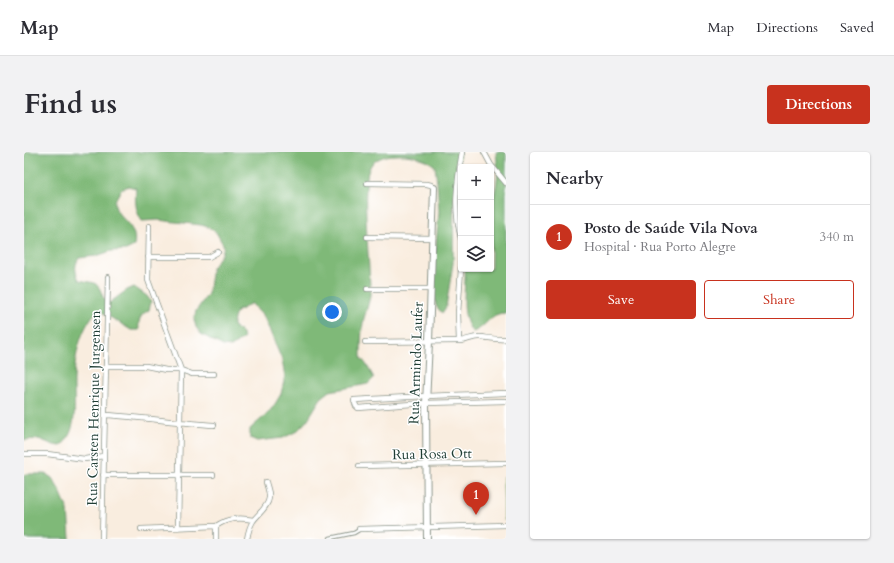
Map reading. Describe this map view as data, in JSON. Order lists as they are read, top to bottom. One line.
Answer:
{"streets":{"street":["Rua Armindo Laufer","Rua Carsten Henrique Jurgensen","Rua Rosa Ott"]},"crossings":[["Rua Armindo Laufer","Rua Rosa Ott"]],"page":{"header":"Map","nav":["Map","Directions","Saved"],"title":"Find us","buttons":["Directions",["Save","Share"]],"heading":"Nearby","map_buttons":["+","−"],"list":[{"mark":"1","name":"Posto de Saúde Vila Nova","note":"Hospital · Rua Porto Alegre","value":"340 m"}],"pins":"1"}}
